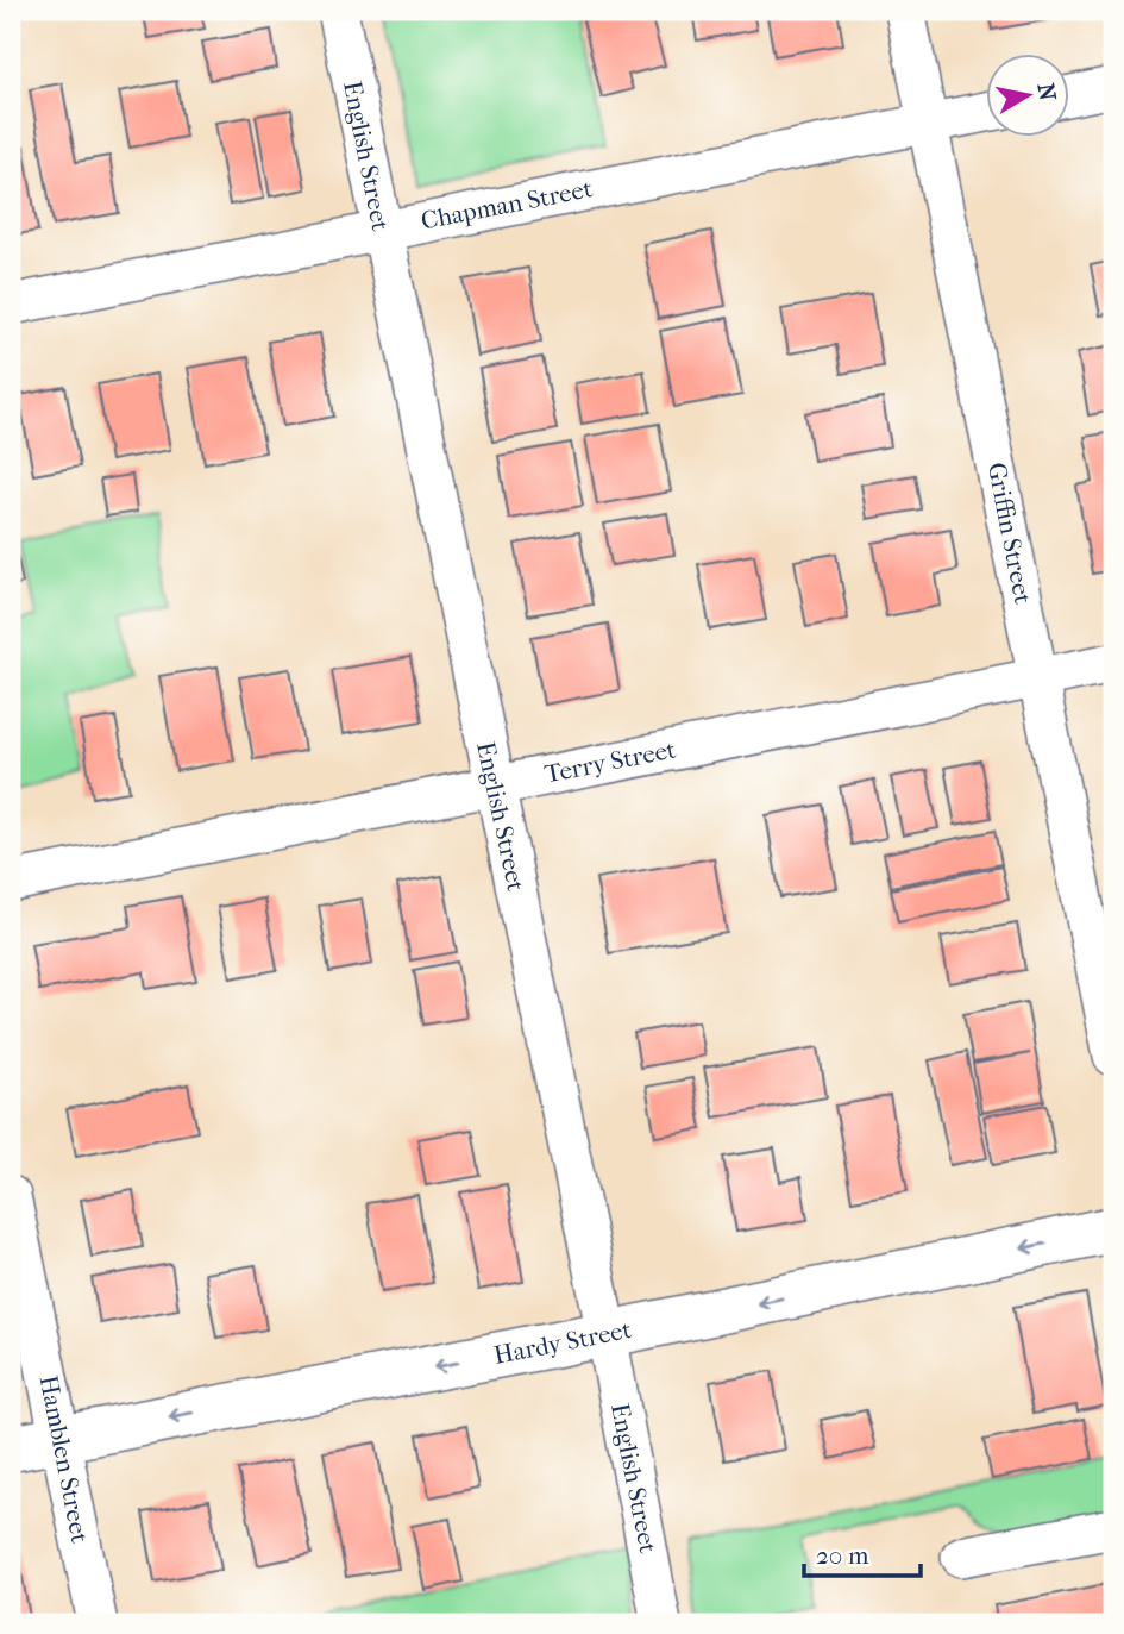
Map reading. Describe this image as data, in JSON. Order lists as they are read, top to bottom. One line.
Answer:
{"streets":{"main road":["Hardy Street"],"street":["English Street","Chapman Street","Griffin Street","Terry Street","Hamblen Street"]},"crossings":[["English Street","Chapman Street"],["English Street","Terry Street"],["English Street","Hardy Street"],["Chapman Street","Griffin Street"],["Griffin Street","Terry Street"],["Hardy Street","Hamblen Street"]],"one_way":["Hardy Street"],"scale_bar":"20 m","north":"right"}
